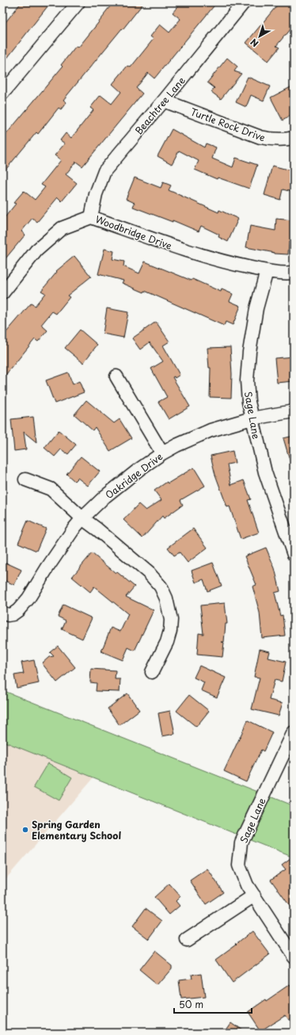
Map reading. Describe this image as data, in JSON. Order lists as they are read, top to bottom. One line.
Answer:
{"streets":{"street":["Beachtree Lane","Turtle Rock Drive","Woodbridge Drive","Sage Lane","Oakridge Drive"]},"crossings":[["Beachtree Lane","Turtle Rock Drive"],["Beachtree Lane","Woodbridge Drive"],["Woodbridge Drive","Sage Lane"],["Sage Lane","Oakridge Drive"]],"places":["Spring Garden Elementary School"],"scale_bar":"50 m","north":"bottom left"}
